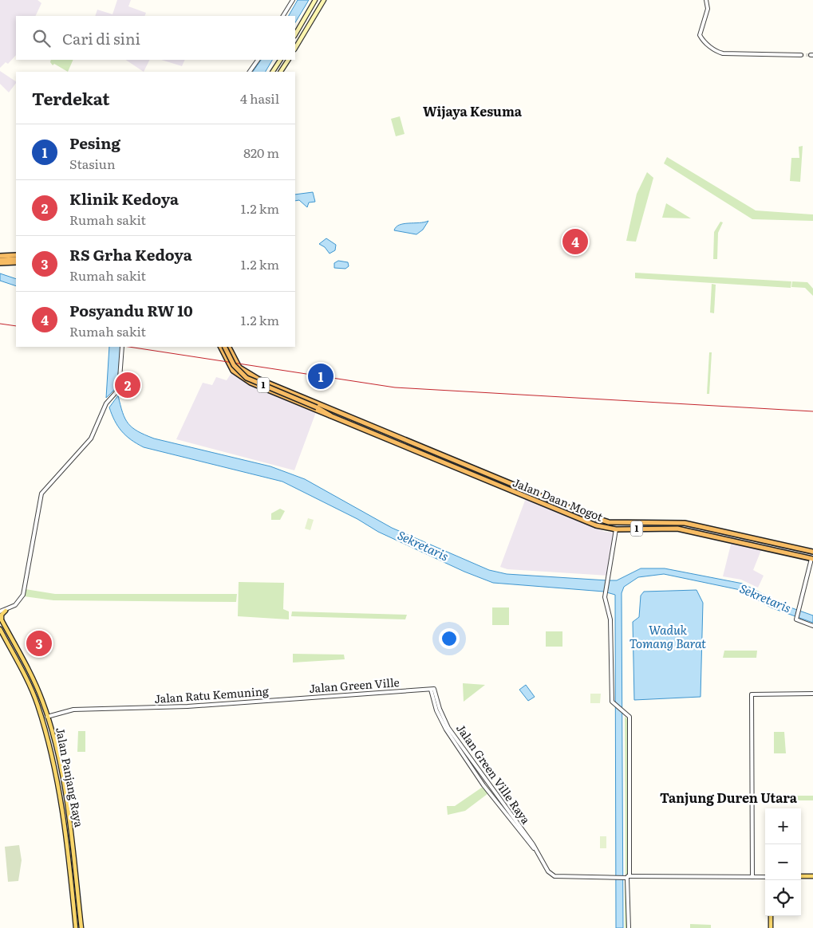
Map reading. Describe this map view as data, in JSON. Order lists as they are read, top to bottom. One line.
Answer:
{"streets":{"highway":["1","Jalan Daan Mogot"],"main road":["Jalan Panjang Raya"],"street":["Jalan Green Ville","Jalan Ratu Kemuning","Jalan Green Ville Raya"]},"crossings":[["Jalan Green Ville","Jalan Ratu Kemuning"],["Jalan Green Ville","Jalan Green Ville Raya"],["Jalan Ratu Kemuning","Jalan Panjang Raya"]],"districts":["Wijaya Kesuma","Tanjung Duren Utara"],"water":["Sekretaris","Waduk Tomang Barat"],"page":{"search":"Cari di sini","heading":["Terdekat","4 hasil"],"list":[{"mark":"1","name":"Pesing","note":"Stasiun","value":"820 m"},{"mark":"2","name":"Klinik Kedoya","note":"Rumah sakit","value":"1.2 km"},{"mark":"3","name":"RS Grha Kedoya","note":"Rumah sakit","value":"1.2 km"},{"mark":"4","name":"Posyandu RW 10","note":"Rumah sakit","value":"1.2 km"}],"pins":["4","1","2","3"],"map_buttons":["+","−"]}}
